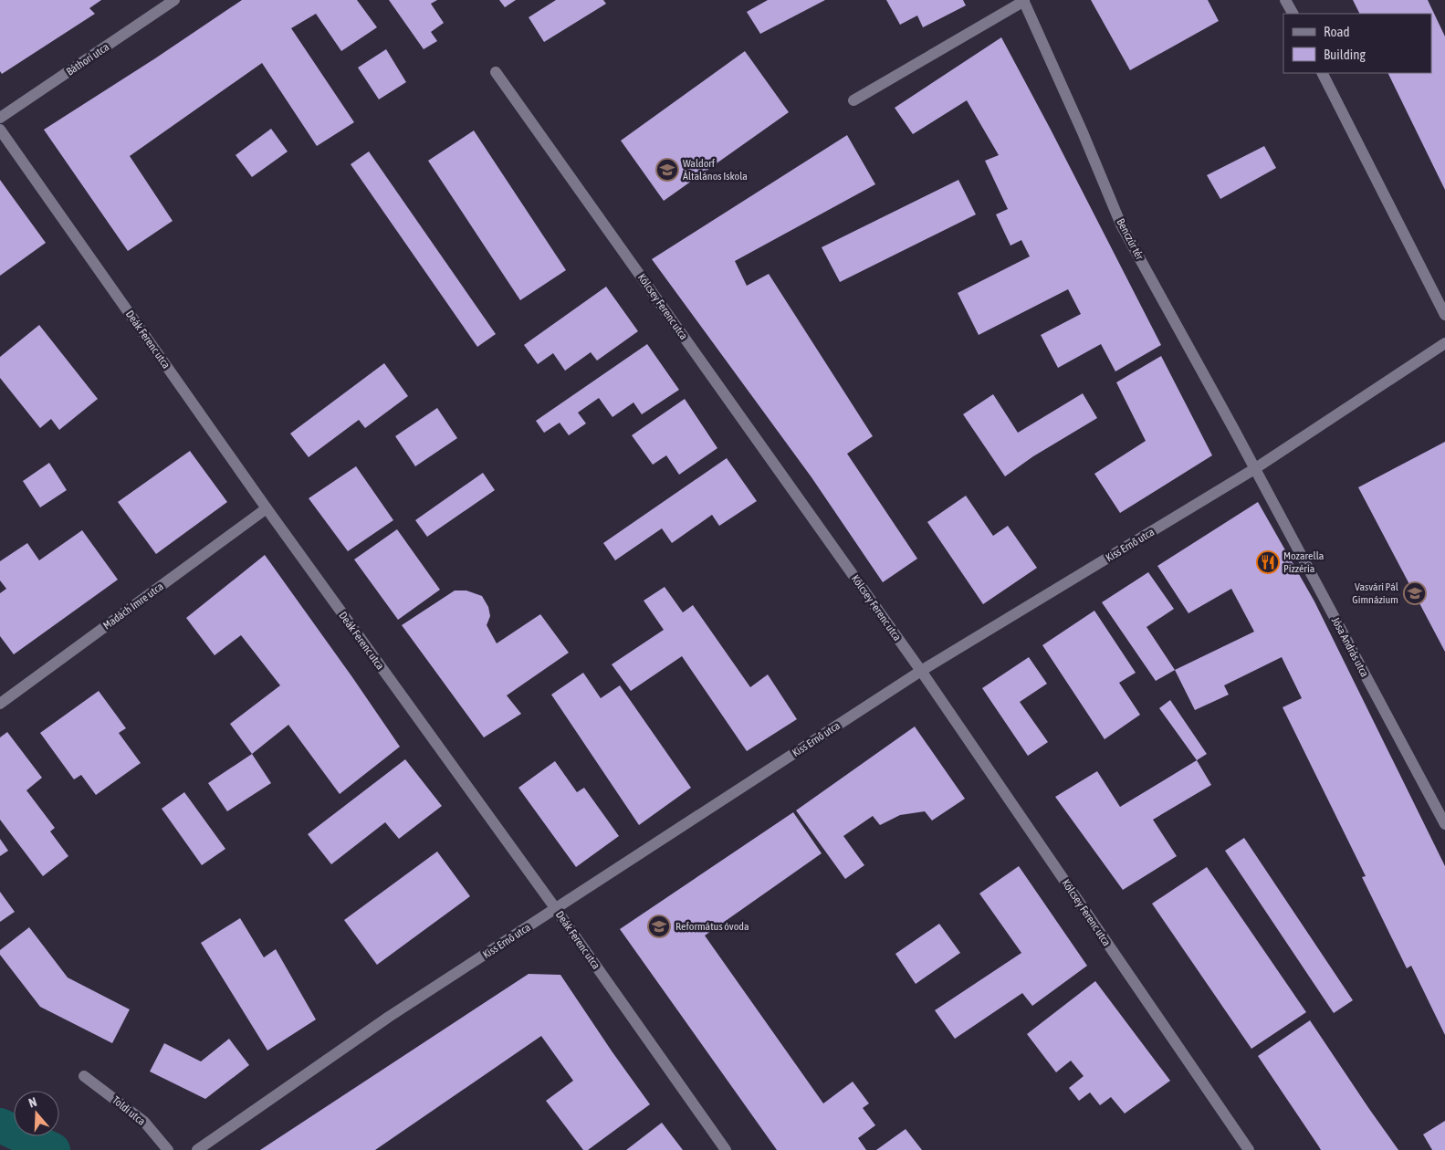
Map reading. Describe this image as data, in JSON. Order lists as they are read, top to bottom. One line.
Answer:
{"streets":{"street":["Báthori utca","Benczúr tér","Kölcsey Ferenc utca","Deák Ferenc utca","Kiss Ernő utca","Madách Imre utca","Jósa András utca","Toldi utca"]},"crossings":[["Benczúr tér","Kiss Ernő utca"],["Benczúr tér","Jósa András utca"],["Kölcsey Ferenc utca","Kiss Ernő utca"],["Deák Ferenc utca","Kiss Ernő utca"],["Deák Ferenc utca","Madách Imre utca"],["Kiss Ernő utca","Jósa András utca"]],"places":{"school or university":["Waldorf Általános Iskola","Vasvári Pál Gimnázium","Református óvoda"],"restaurant":["Mozarella Pizzéria"]},"legend":["Road","Building"],"north":"top"}
